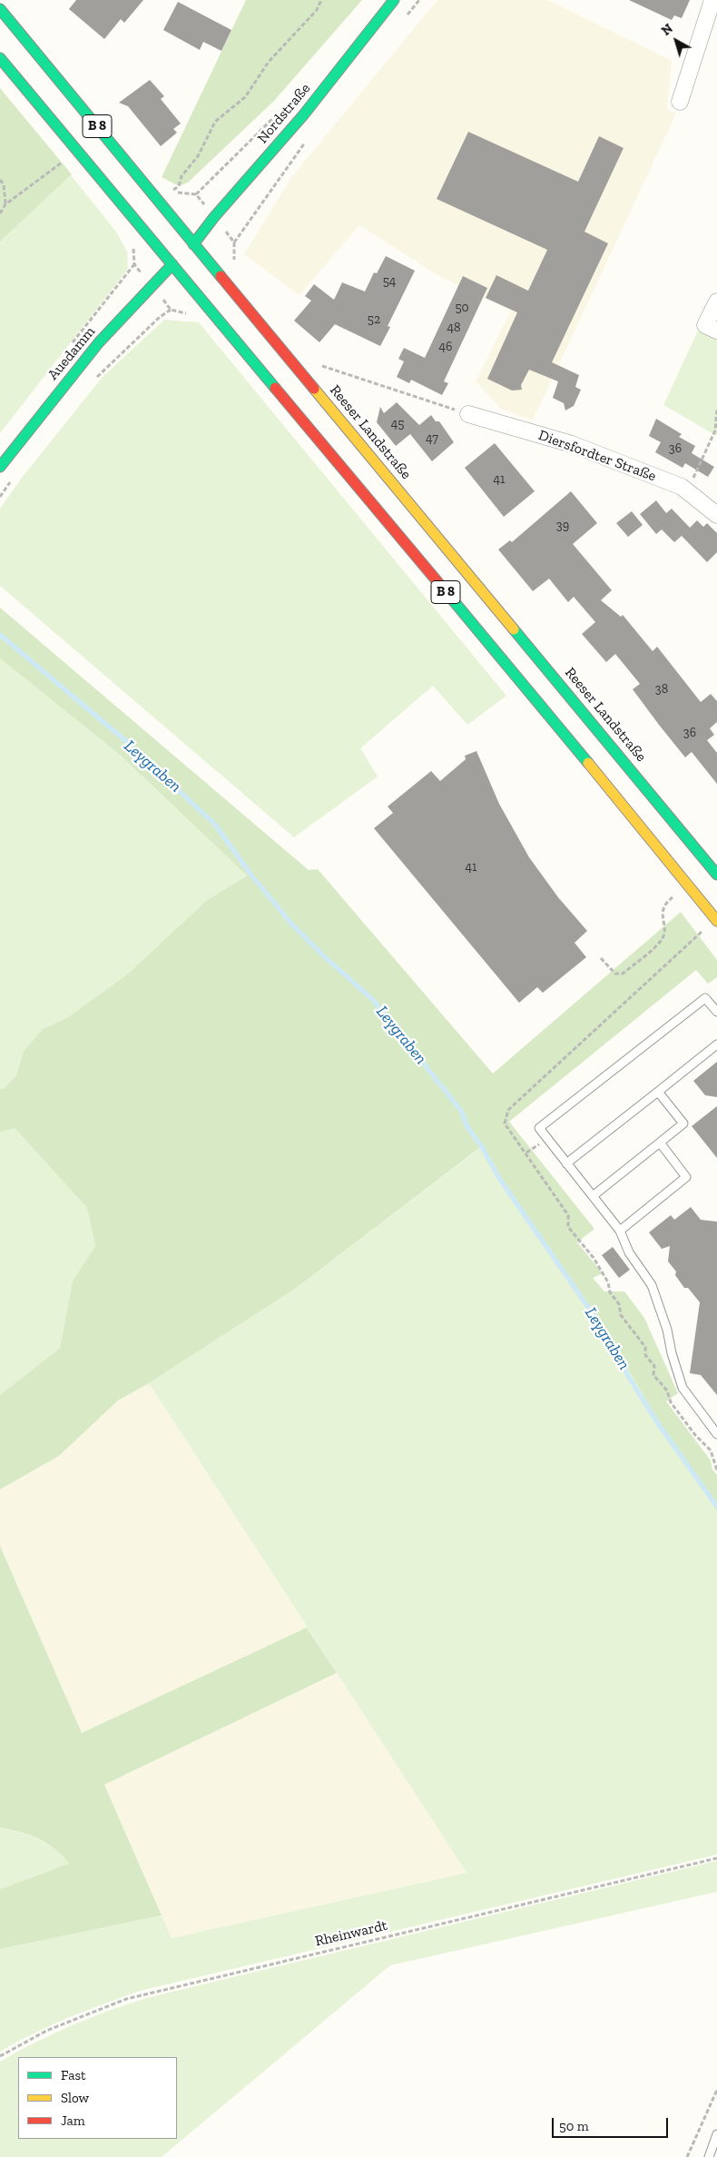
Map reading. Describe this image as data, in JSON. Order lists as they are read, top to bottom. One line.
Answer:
{"streets":{"main road":["Nordstraße","B 8","Auedamm","Reeser Landstraße"],"street":["Diersfordter Straße"],"path":["Rheinwardt"]},"crossings":[["Nordstraße","B 8"],["Nordstraße","Auedamm"],["Nordstraße","Reeser Landstraße"],["B 8","Auedamm"]],"water":["Leygraben"],"house_numbers":["54","50","52","48","46","45","47","36","41","39","38","36","41"],"legend":["Fast","Slow","Jam"],"scale_bar":"50 m","north":"top left"}
